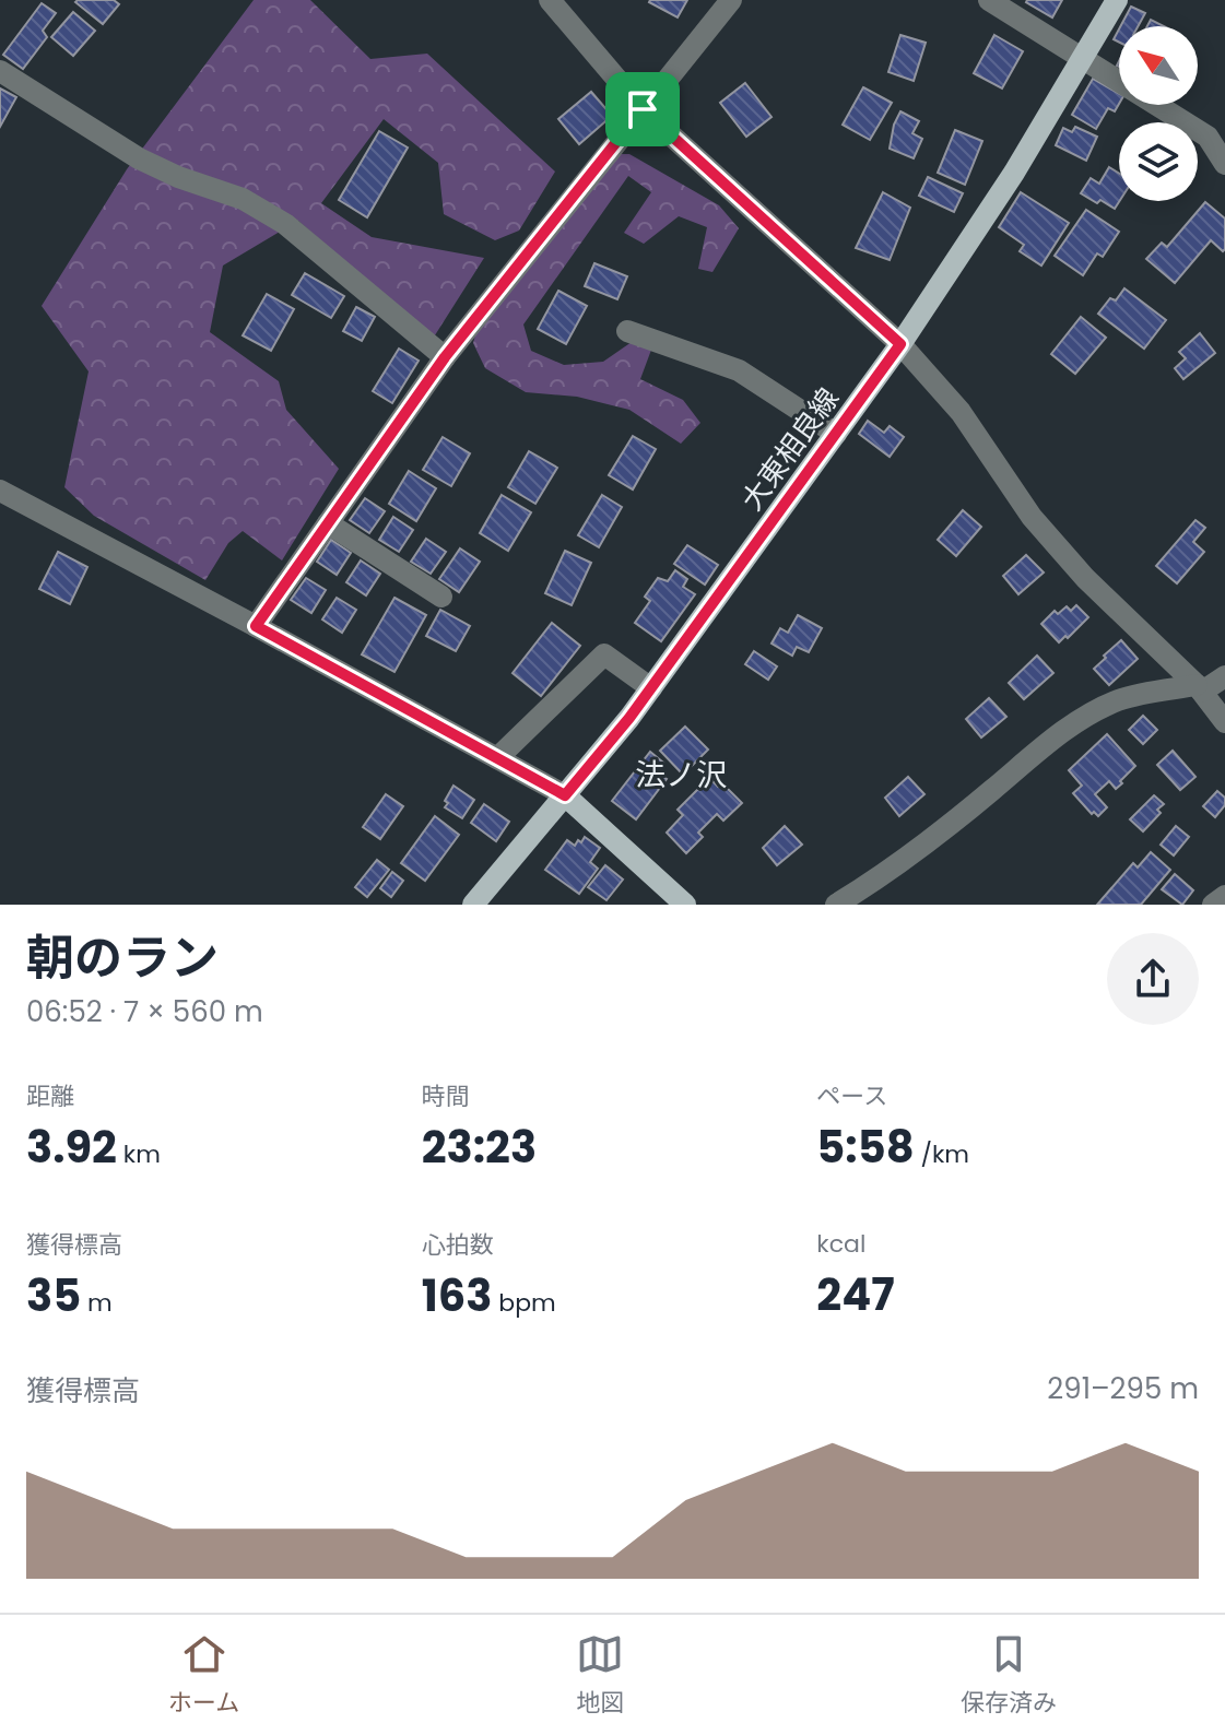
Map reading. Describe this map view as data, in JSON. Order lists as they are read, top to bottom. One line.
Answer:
{"streets":{"main road":["大東相良線"]},"districts":["法ノ沢"],"north":"top left","page":{"heading":["朝のラン","06:52 · 7 × 560 m"],"stats":[["距離","3.92 km"],["時間","23:23"],["ペース","5:58 /km"],["獲得標高","35 m"],["心拍数","163 bpm"],["kcal","247"]],"chart":["獲得標高","291–295 m"],"tabs":["ホーム","地図","保存済み"]}}
